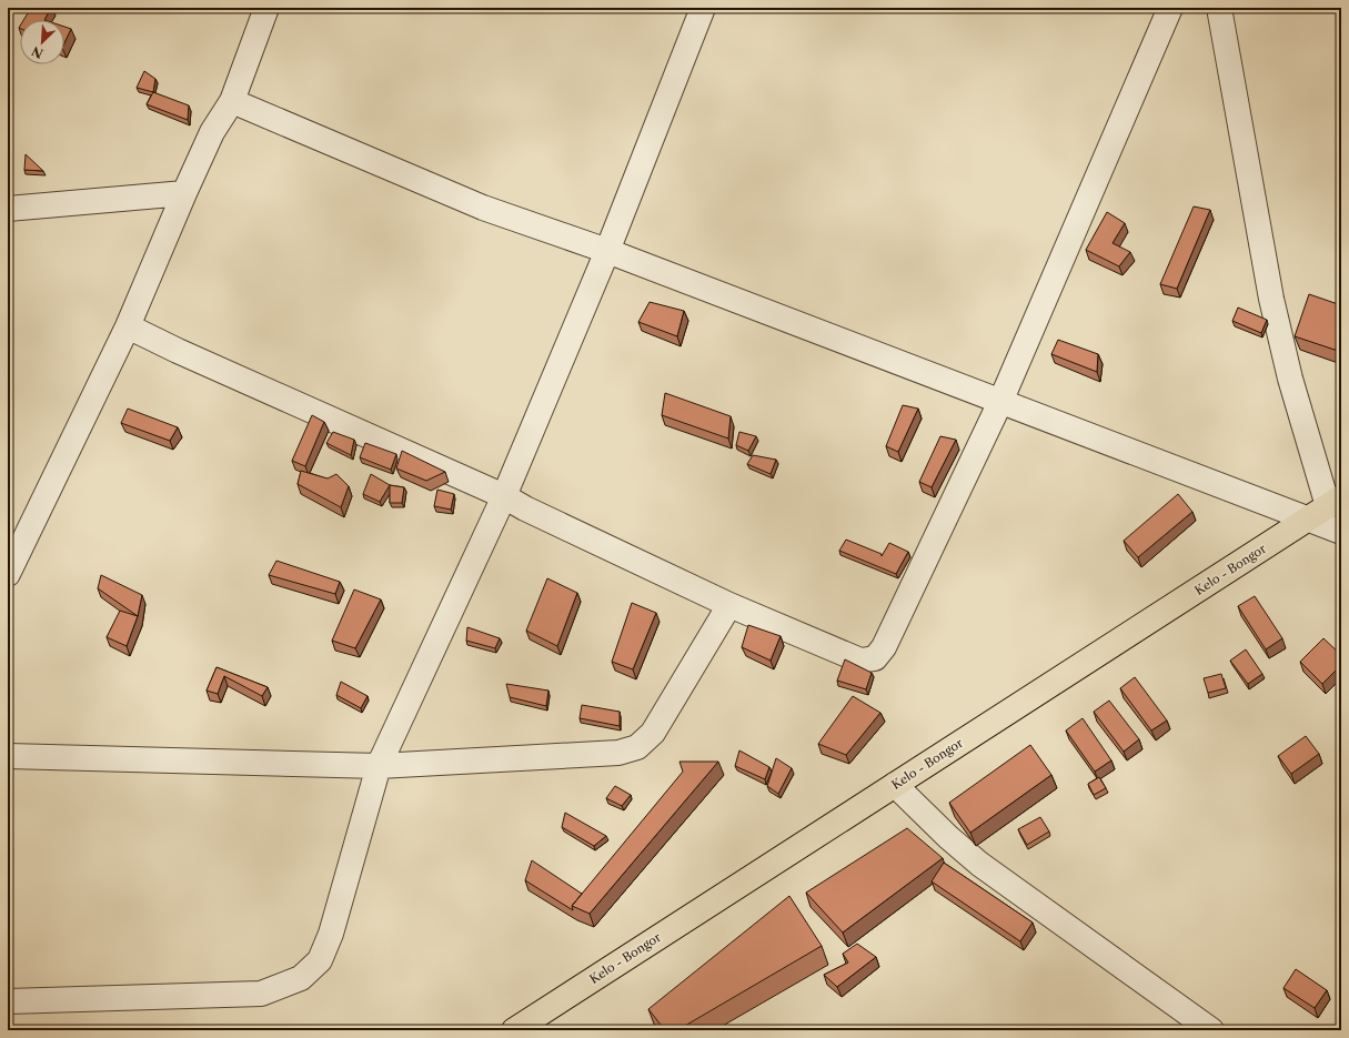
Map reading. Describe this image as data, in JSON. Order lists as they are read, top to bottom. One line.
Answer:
{"streets":{"highway":["Kelo - Bongor"]},"north":"bottom left"}
